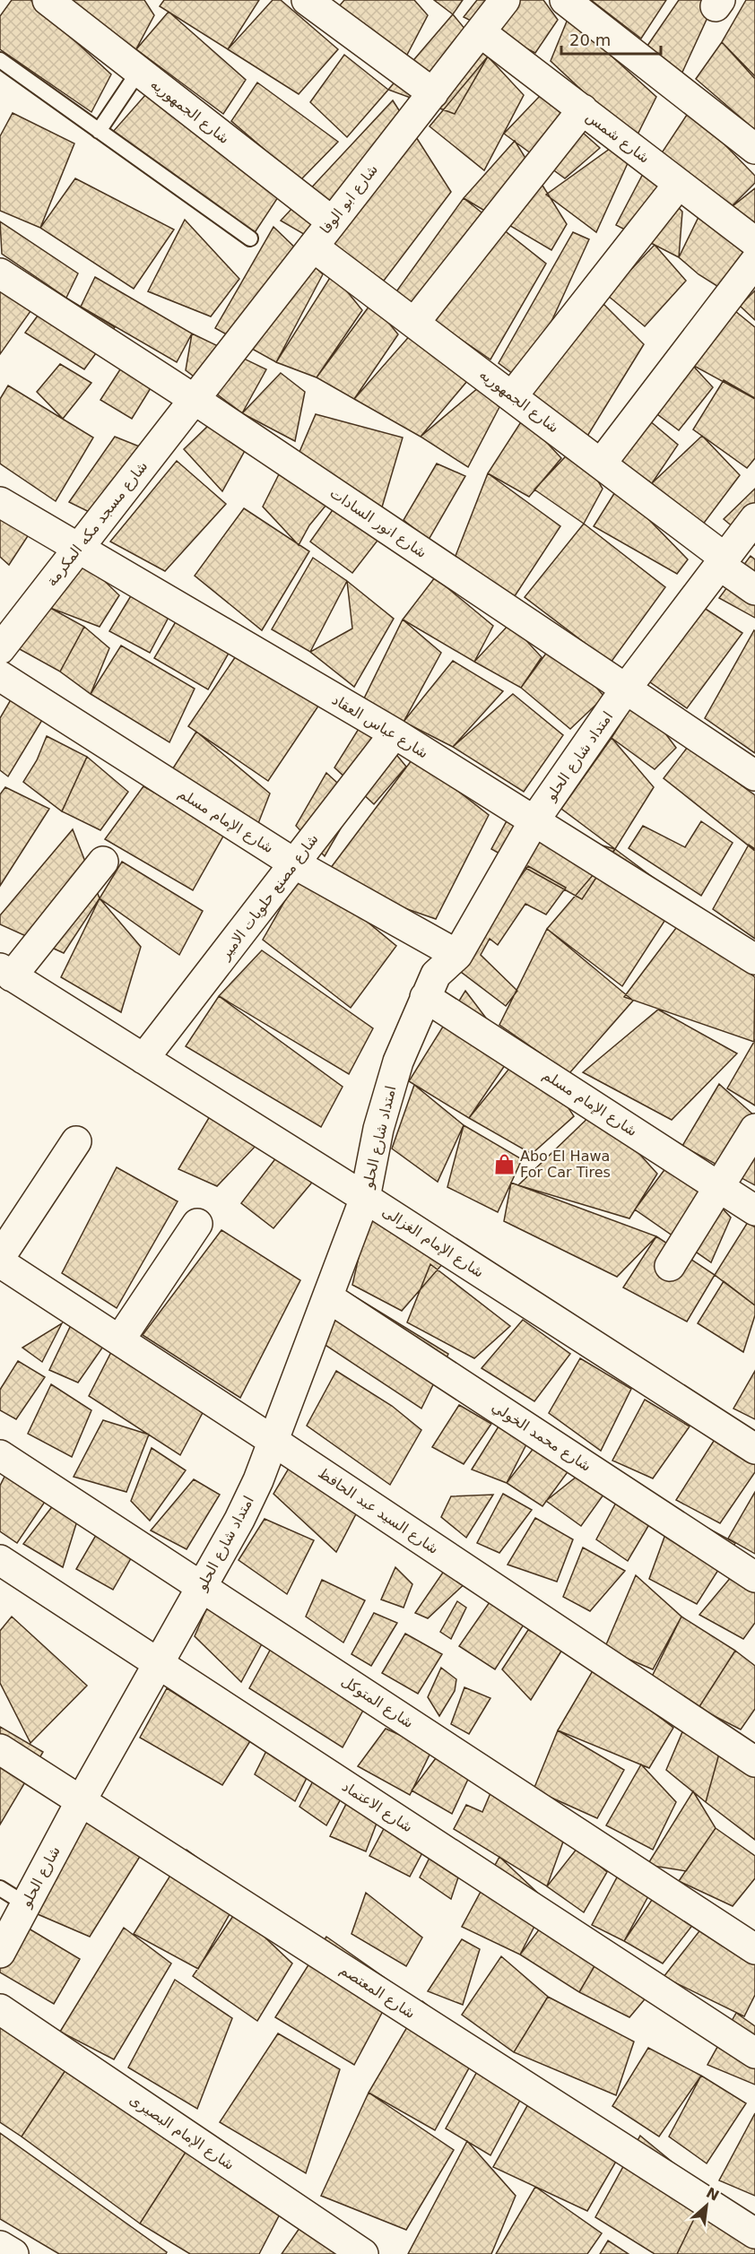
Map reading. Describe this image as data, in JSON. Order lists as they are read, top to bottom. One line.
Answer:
{"streets":{"street":["شارع الجمهوريه","شارع شمس","شارع ابو الوفا","شارع انور السادات","شارع مسجد مكه المكرمة","شارع عباس العقاد","امتداد شارع الحلو","شارع الإمام مسلم","شارع مصنع حلويات الامير","شارع الإمام الغزالى","شارع محمد الخولي","شارع السيد عبد الحافظ","شارع المتوكل","شارع الاعتماد","شارع الحلو","شارع المعتصم","شارع الإمام البصيرى"]},"crossings":[["شارع الجمهوريه","شارع ابو الوفا"],["شارع الجمهوريه","امتداد شارع الحلو"],["شارع شمس","شارع ابو الوفا"],["شارع ابو الوفا","شارع انور السادات"],["شارع ابو الوفا","شارع مسجد مكه المكرمة"],["شارع انور السادات","شارع مسجد مكه المكرمة"],["شارع انور السادات","امتداد شارع الحلو"],["شارع مسجد مكه المكرمة","شارع عباس العقاد"],["شارع عباس العقاد","امتداد شارع الحلو"],["شارع عباس العقاد","شارع مصنع حلويات الامير"],["امتداد شارع الحلو","شارع الإمام مسلم"],["امتداد شارع الحلو","شارع الإمام الغزالى"],["امتداد شارع الحلو","شارع محمد الخولي"],["امتداد شارع الحلو","شارع السيد عبد الحافظ"],["امتداد شارع الحلو","شارع المتوكل"],["امتداد شارع الحلو","شارع الاعتماد"],["امتداد شارع الحلو","شارع الحلو"],["امتداد شارع الحلو","شارع المعتصم"],["شارع الإمام مسلم","شارع مصنع حلويات الامير"],["شارع مصنع حلويات الامير","شارع الإمام الغزالى"],["شارع الحلو","شارع المعتصم"]],"places":{"shop":["Abo El Hawa For Car Tires"]},"scale_bar":"20 m","north":"top right"}
